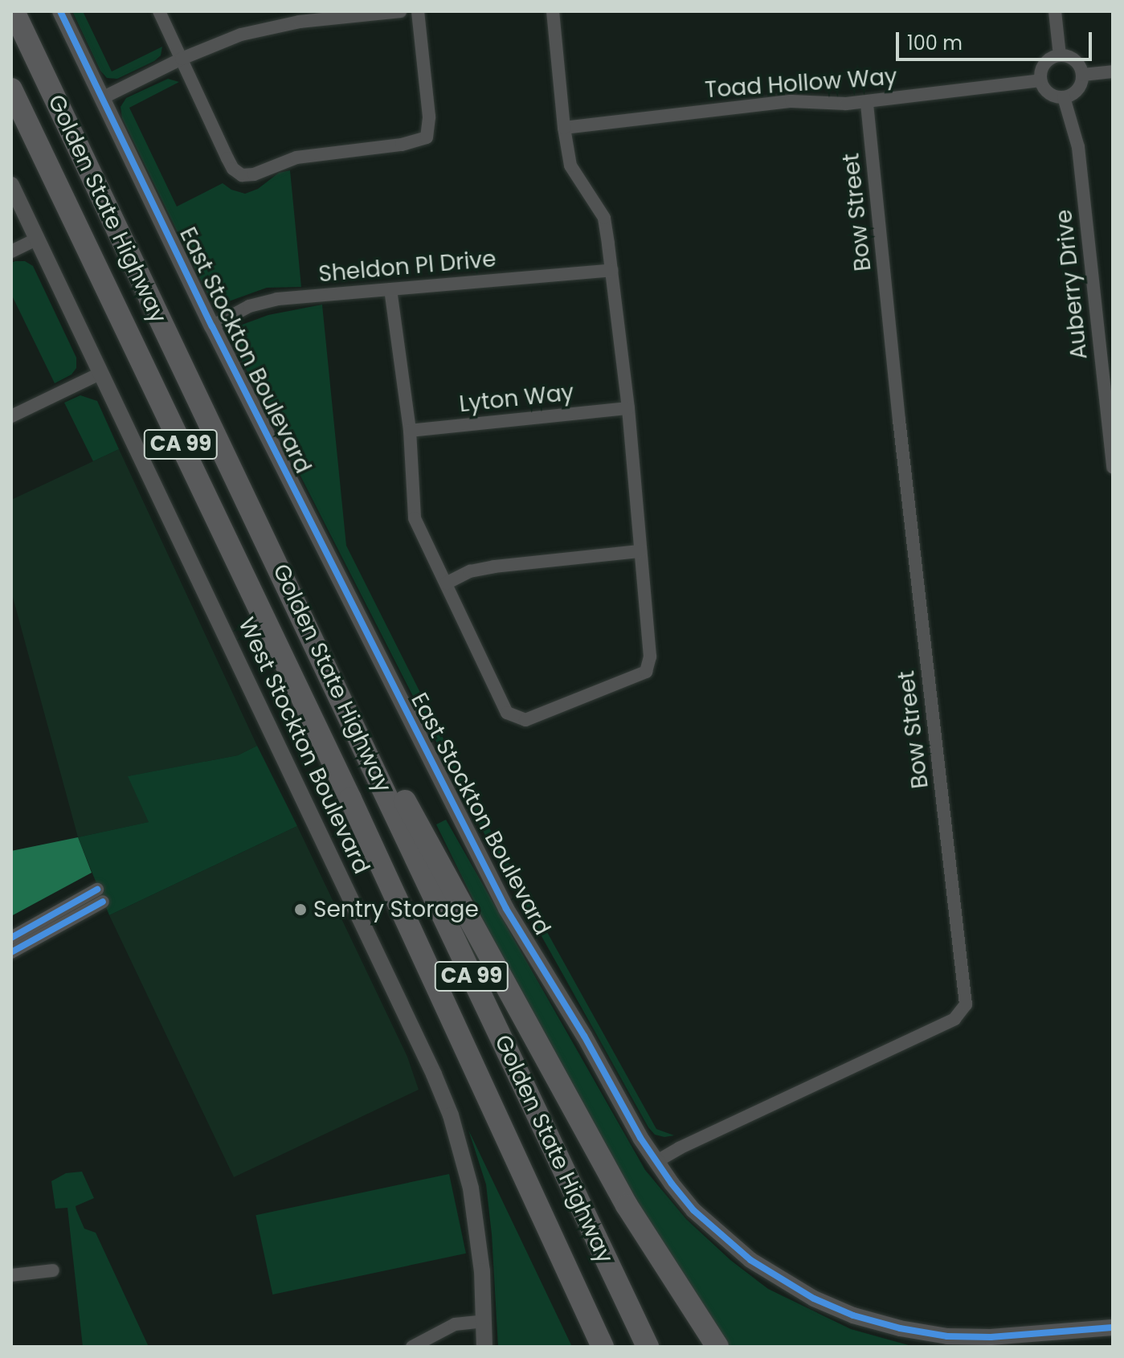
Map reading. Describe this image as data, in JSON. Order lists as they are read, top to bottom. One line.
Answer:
{"streets":{"highway":["Golden State Highway","CA 99"],"street":["Toad Hollow Way","Bow Street","Sheldon Pl Drive","Auberry Drive","East Stockton Boulevard","Lyton Way","West Stockton Boulevard"]},"crossings":[["Toad Hollow Way","Bow Street"],["Toad Hollow Way","Auberry Drive"],["Bow Street","East Stockton Boulevard"],["Sheldon Pl Drive","East Stockton Boulevard"]],"places":["Sentry Storage"],"scale_bar":"100 m"}
